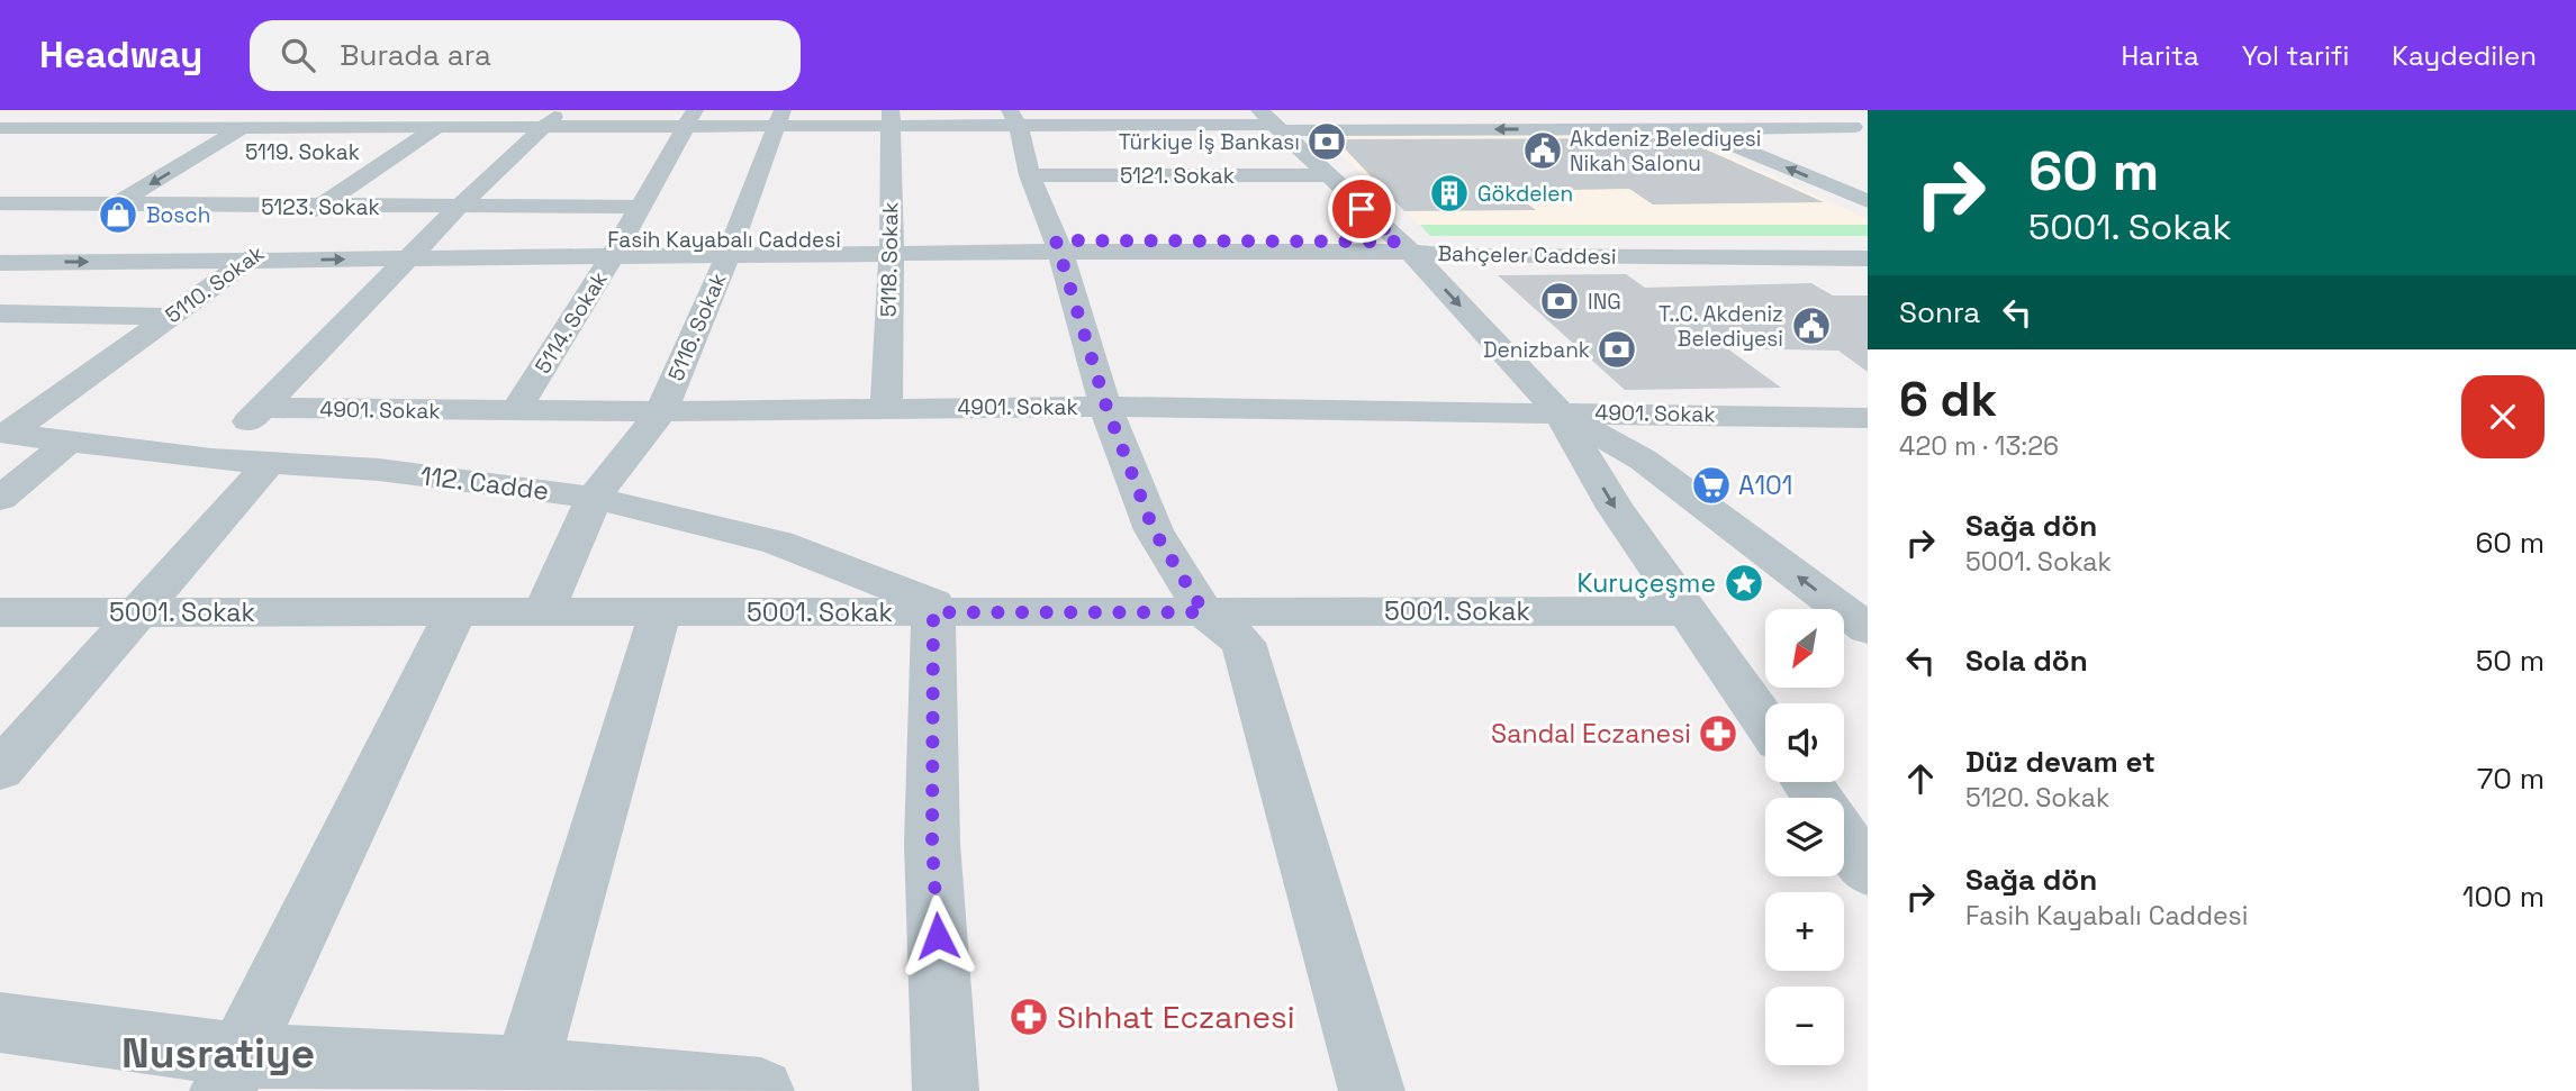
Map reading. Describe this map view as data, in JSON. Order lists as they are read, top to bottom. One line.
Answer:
{"streets":{"street":["5119. Sokak","5121. Sokak","5123. Sokak","Fasih Kayabalı Caddesi","Bahçeler Caddesi","5118. Sokak","5110. Sokak","5114. Sokak","5116. Sokak","4901. Sokak","112. Cadde","5001. Sokak"]},"crossings":[["5119. Sokak","5110. Sokak"],["5123. Sokak","5110. Sokak"],["5123. Sokak","5114. Sokak"],["Fasih Kayabalı Caddesi","Bahçeler Caddesi"],["Fasih Kayabalı Caddesi","5118. Sokak"],["Fasih Kayabalı Caddesi","5110. Sokak"],["Fasih Kayabalı Caddesi","5114. Sokak"],["Fasih Kayabalı Caddesi","5116. Sokak"],["5118. Sokak","4901. Sokak"],["5110. Sokak","112. Cadde"],["5114. Sokak","4901. Sokak"],["5116. Sokak","4901. Sokak"],["5116. Sokak","112. Cadde"],["5116. Sokak","5001. Sokak"],["112. Cadde","5001. Sokak"]],"districts":["Nusratiye"],"places":{"bank":["Türkiye İş Bankası","ING","Denizbank"],"public building":["Akdeniz Belediyesi Nikah Salonu","T..C. Akdeniz Belediyesi"],"building":["Gökdelen"],"shop":["Bosch"],"supermarket":["A101"],"place":["Kuruçeşme"],"pharmacy":["Sandal Eczanesi","Sıhhat Eczanesi"]},"north":"bottom left","page":{"header":"Headway","search":"Burada ara","nav":["Harita","Yol tarifi","Kaydedilen"],"turn":["60 m","5001. Sokak"],"then":"Sonra","heading":["6 dk","420 m · 13:26"],"list":[{"name":"Sağa dön","note":"5001. Sokak","value":"60 m"},{"name":"Sola dön","value":"50 m"},{"name":"Düz devam et","note":"5120. Sokak","value":"70 m"},{"name":"Sağa dön","note":"Fasih Kayabalı Caddesi","value":"100 m"}],"map_buttons":["+","−"]}}
